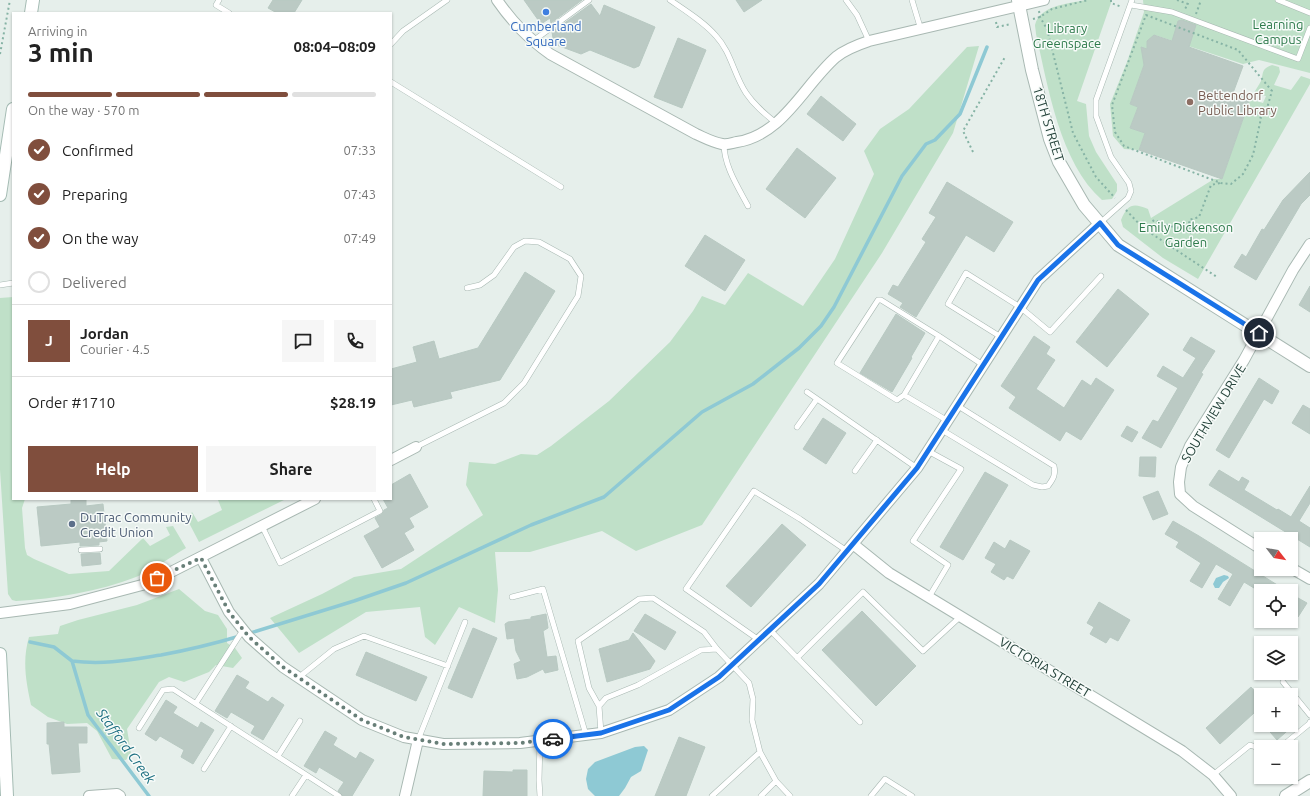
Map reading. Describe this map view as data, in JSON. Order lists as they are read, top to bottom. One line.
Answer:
{"streets":{"street":["18TH STREET","SOUTHVIEW DRIVE","VICTORIA STREET"]},"crossings":[["18TH STREET","SOUTHVIEW DRIVE"]],"water":["Stafford Creek"],"parks":["Learning Campus","Library Greenspace","Emily Dickenson Garden"],"places":["Cumberland Square","Bettendorf Public Library","DuTrac Community Credit Union"],"north":"bottom right","page":{"heading":["3 min","Arriving in","08:04–08:09"],"panel":["Jordan","Courier · 4.5","Order #1710","$28.19"],"bar":"On the way · 570 m","list":[["Confirmed","07:33"],["Preparing","07:43"],["On the way","07:49"],"Delivered"],"round":"J","buttons":["Help","Share"],"map_buttons":["+","−"]}}
